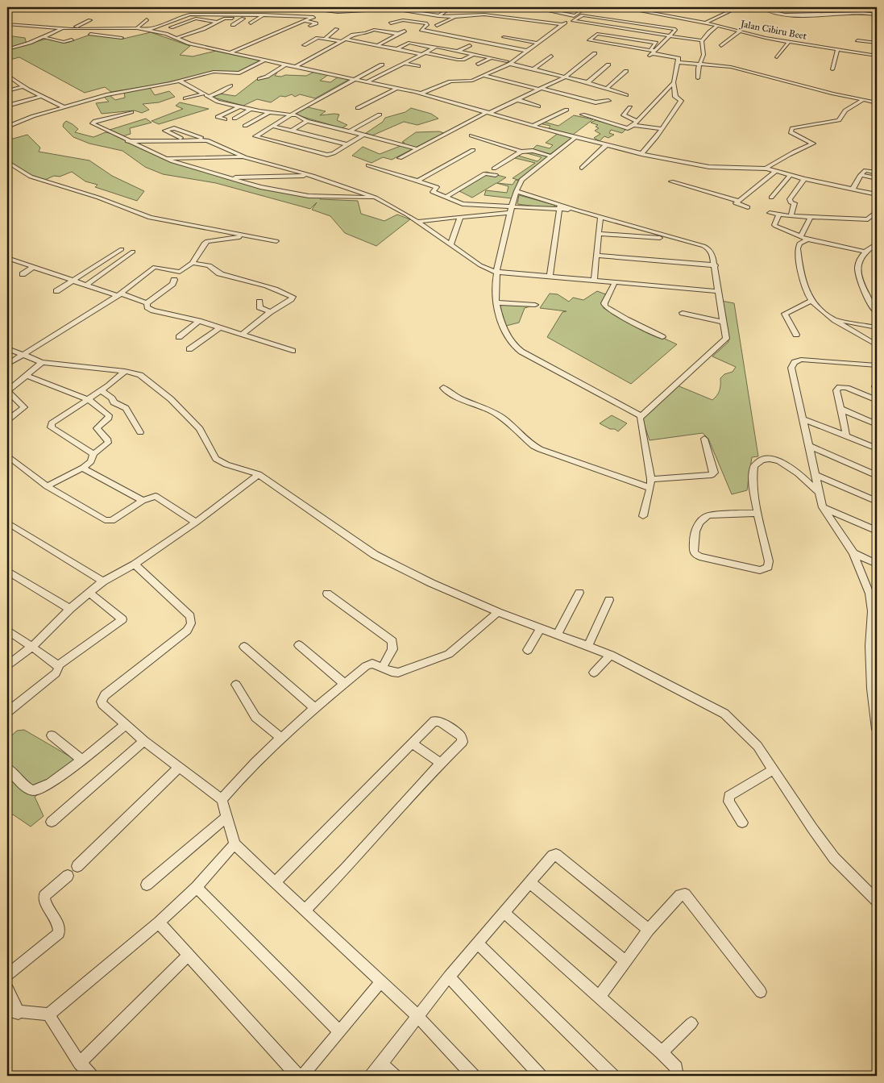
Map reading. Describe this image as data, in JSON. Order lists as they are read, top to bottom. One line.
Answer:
{"streets":{"street":["Jalan Cibiru Beet"]}}
